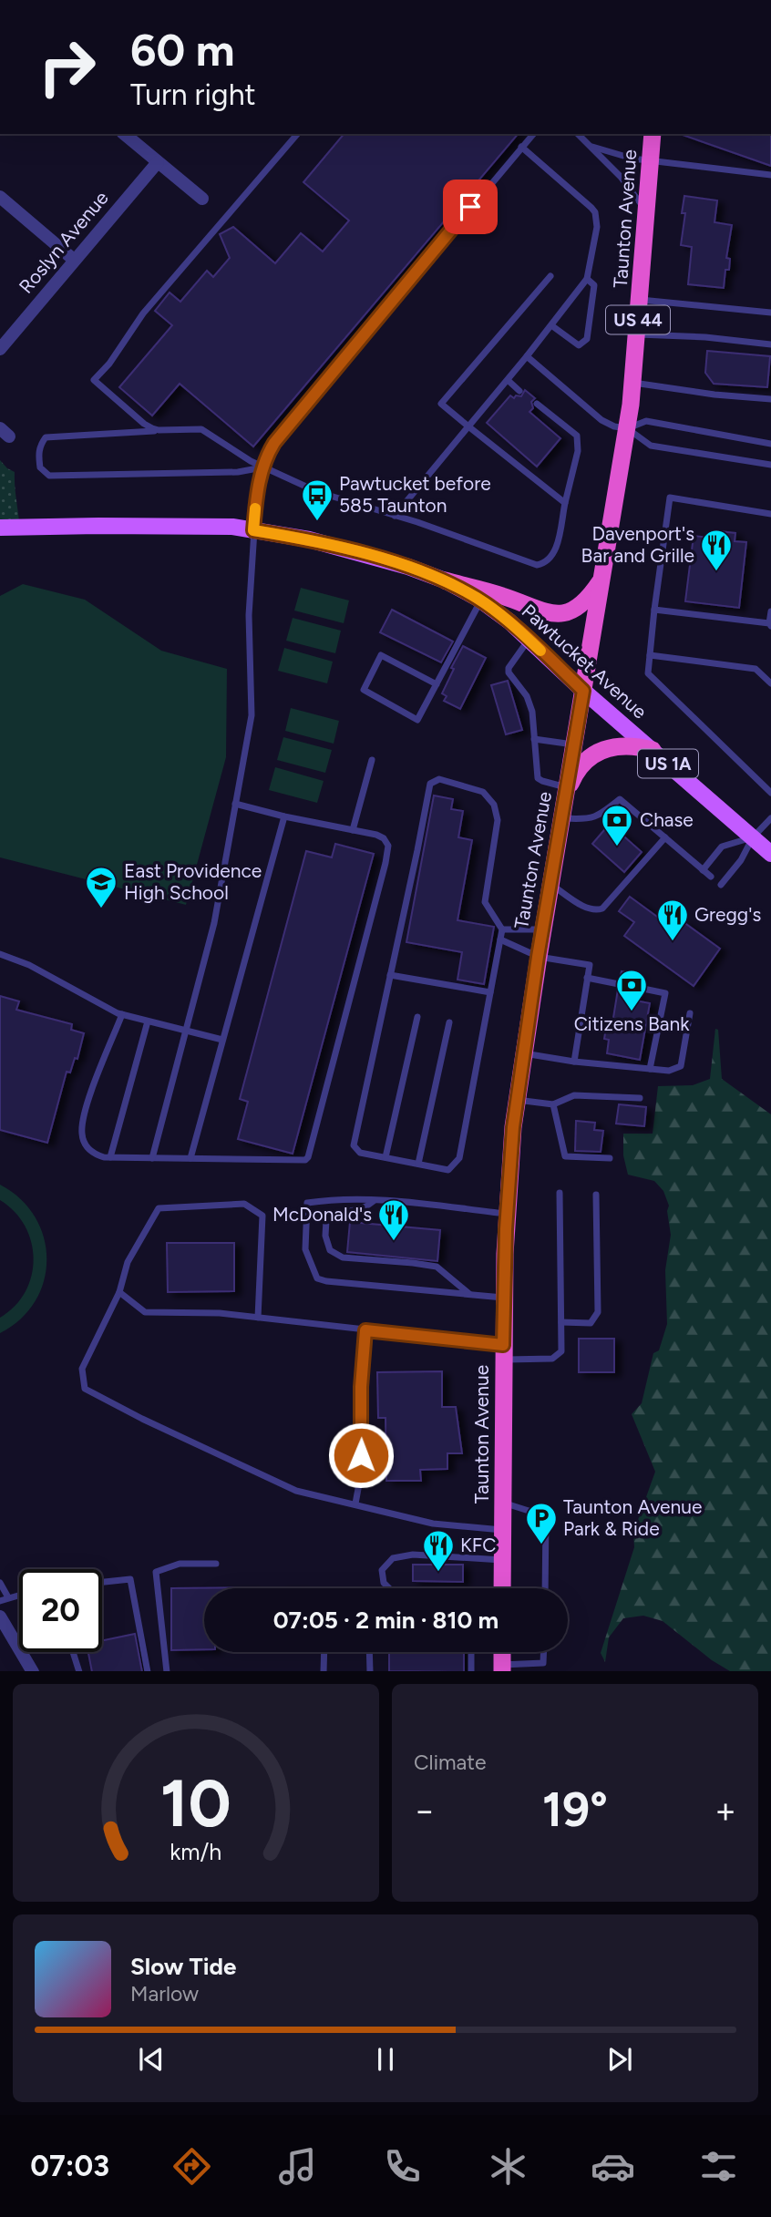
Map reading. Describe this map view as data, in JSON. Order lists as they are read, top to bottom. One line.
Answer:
{"streets":{"highway":["Taunton Avenue","US 44"],"main road":["Pawtucket Avenue","US 1A"],"street":["Roslyn Avenue"]},"crossings":[["Taunton Avenue","Pawtucket Avenue"]],"places":{"bus stop":["Pawtucket before 585 Taunton"],"restaurant":["Davenport's Bar and Grille","Gregg's","McDonald's","KFC"],"bank":["Chase","Citizens Bank"],"school or university":["East Providence High School"],"parking":["Taunton Avenue Park & Ride"]},"page":{"turn":["60 m","Turn right"],"limit":"20","trip":"07:05 · 2 min · 810 m","tile":"Climate","heat":["−","19°","+"],"song":["Slow Tide","Marlow"],"tabs":"07:03","gauge":["10","km/h"]}}
